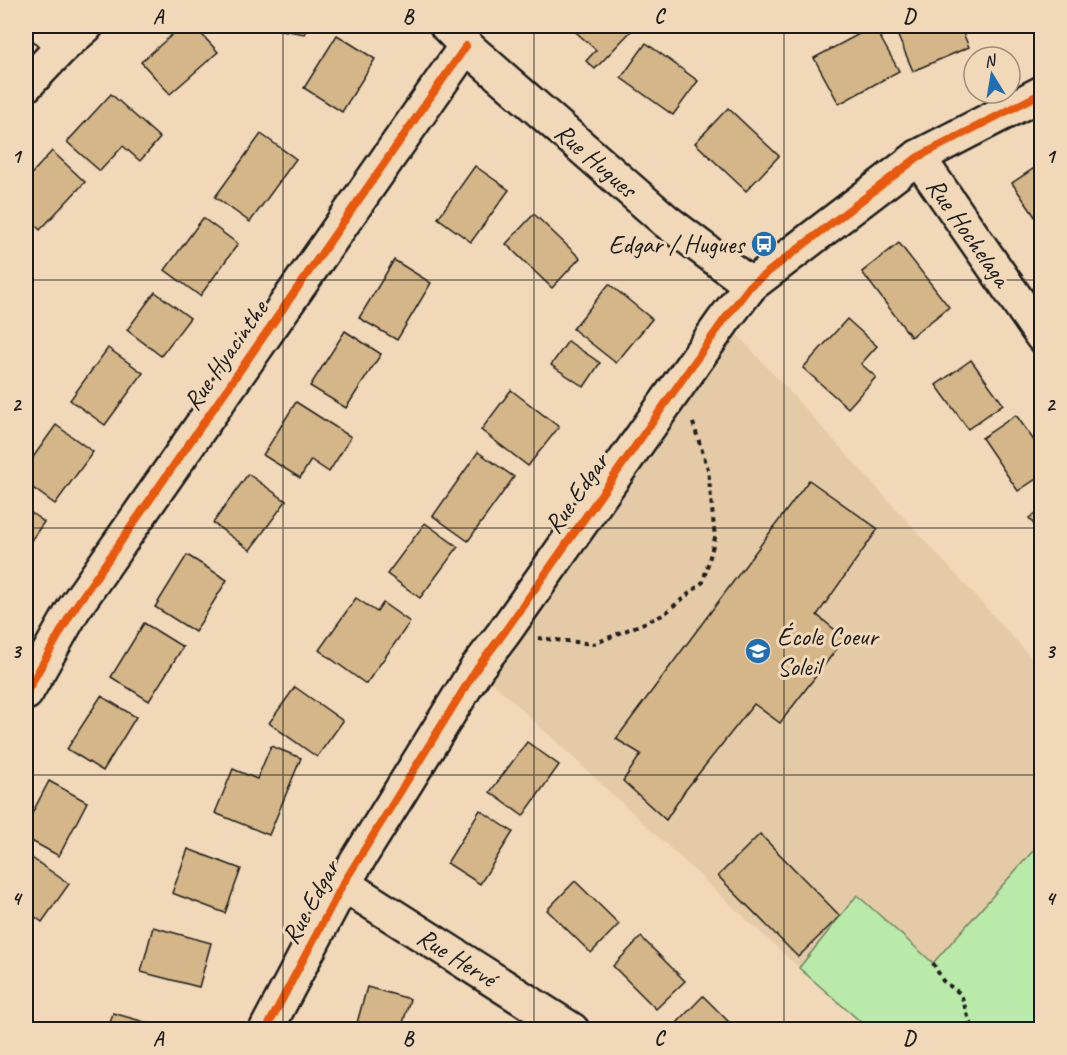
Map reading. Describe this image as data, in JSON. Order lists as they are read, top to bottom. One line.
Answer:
{"streets":{"street":["Rue Hugues","Rue Hochelaga","Rue Hyacinthe","Rue Edgar","Rue Hervé"]},"crossings":[["Rue Hugues","Rue Hyacinthe"],["Rue Hugues","Rue Edgar"],["Rue Hochelaga","Rue Edgar"],["Rue Edgar","Rue Hervé"]],"places":{"bus stop":["Edgar / Hugues"],"school or university":["École Coeur Soleil"]},"north":"top","grid":{"columns":["A","B","C","D"],"rows":["1","2","3","4"]}}
